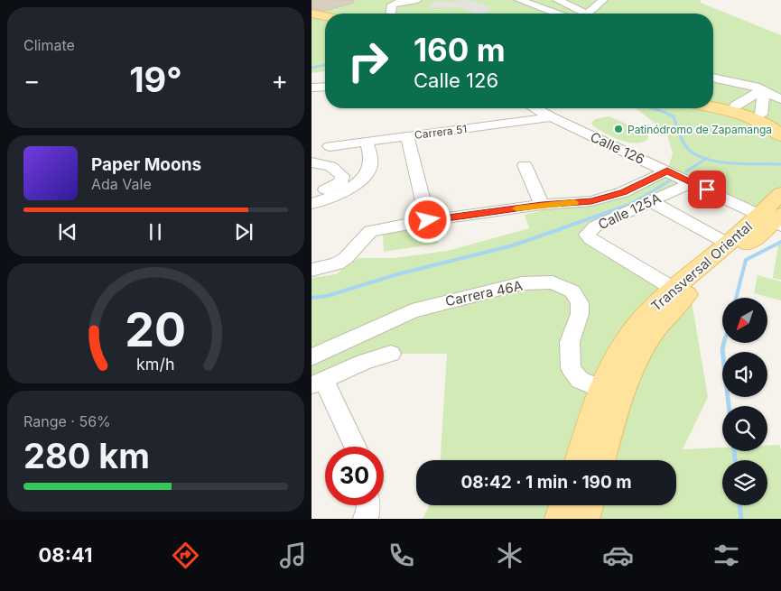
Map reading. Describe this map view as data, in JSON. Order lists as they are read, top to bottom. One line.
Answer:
{"streets":{"main road":["Transversal Oriental"],"street":["Carrera 51","Calle 126","Calle 125A","Carrera 46A"]},"crossings":[["Carrera 51","Calle 126"],["Calle 126","Calle 125A"],["Calle 126","Transversal Oriental"],["Calle 125A","Transversal Oriental"],["Transversal Oriental","Carrera 46A"]],"places":["Patinódromo de Zapamanga"],"north":"bottom left","page":{"tile":["Climate",["Range · 56%","280 km"]],"turn":["160 m","Calle 126"],"heat":["−","19°","+"],"song":["Paper Moons","Ada Vale"],"limit":"30","trip":"08:42 · 1 min · 190 m","tabs":"08:41","gauge":["20","km/h"]}}
